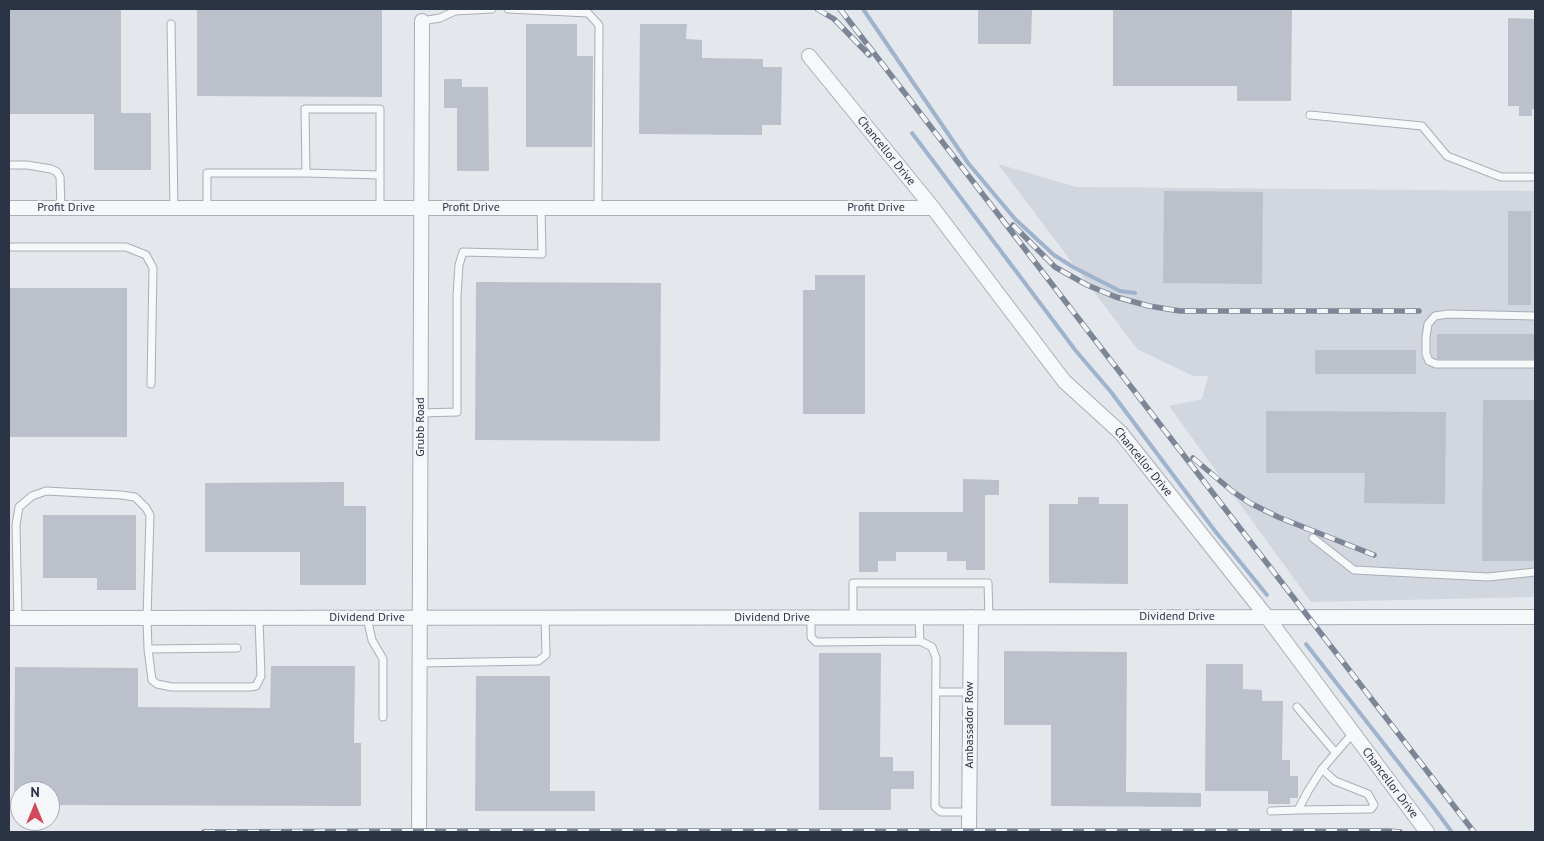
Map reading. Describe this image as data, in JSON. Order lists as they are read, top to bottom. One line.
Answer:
{"streets":{"street":["Chancellor Drive","Profit Drive","Grubb Road","Dividend Drive","Ambassador Row"]},"crossings":[["Chancellor Drive","Profit Drive"],["Chancellor Drive","Dividend Drive"],["Profit Drive","Grubb Road"],["Grubb Road","Dividend Drive"],["Dividend Drive","Ambassador Row"]],"north":"top"}
